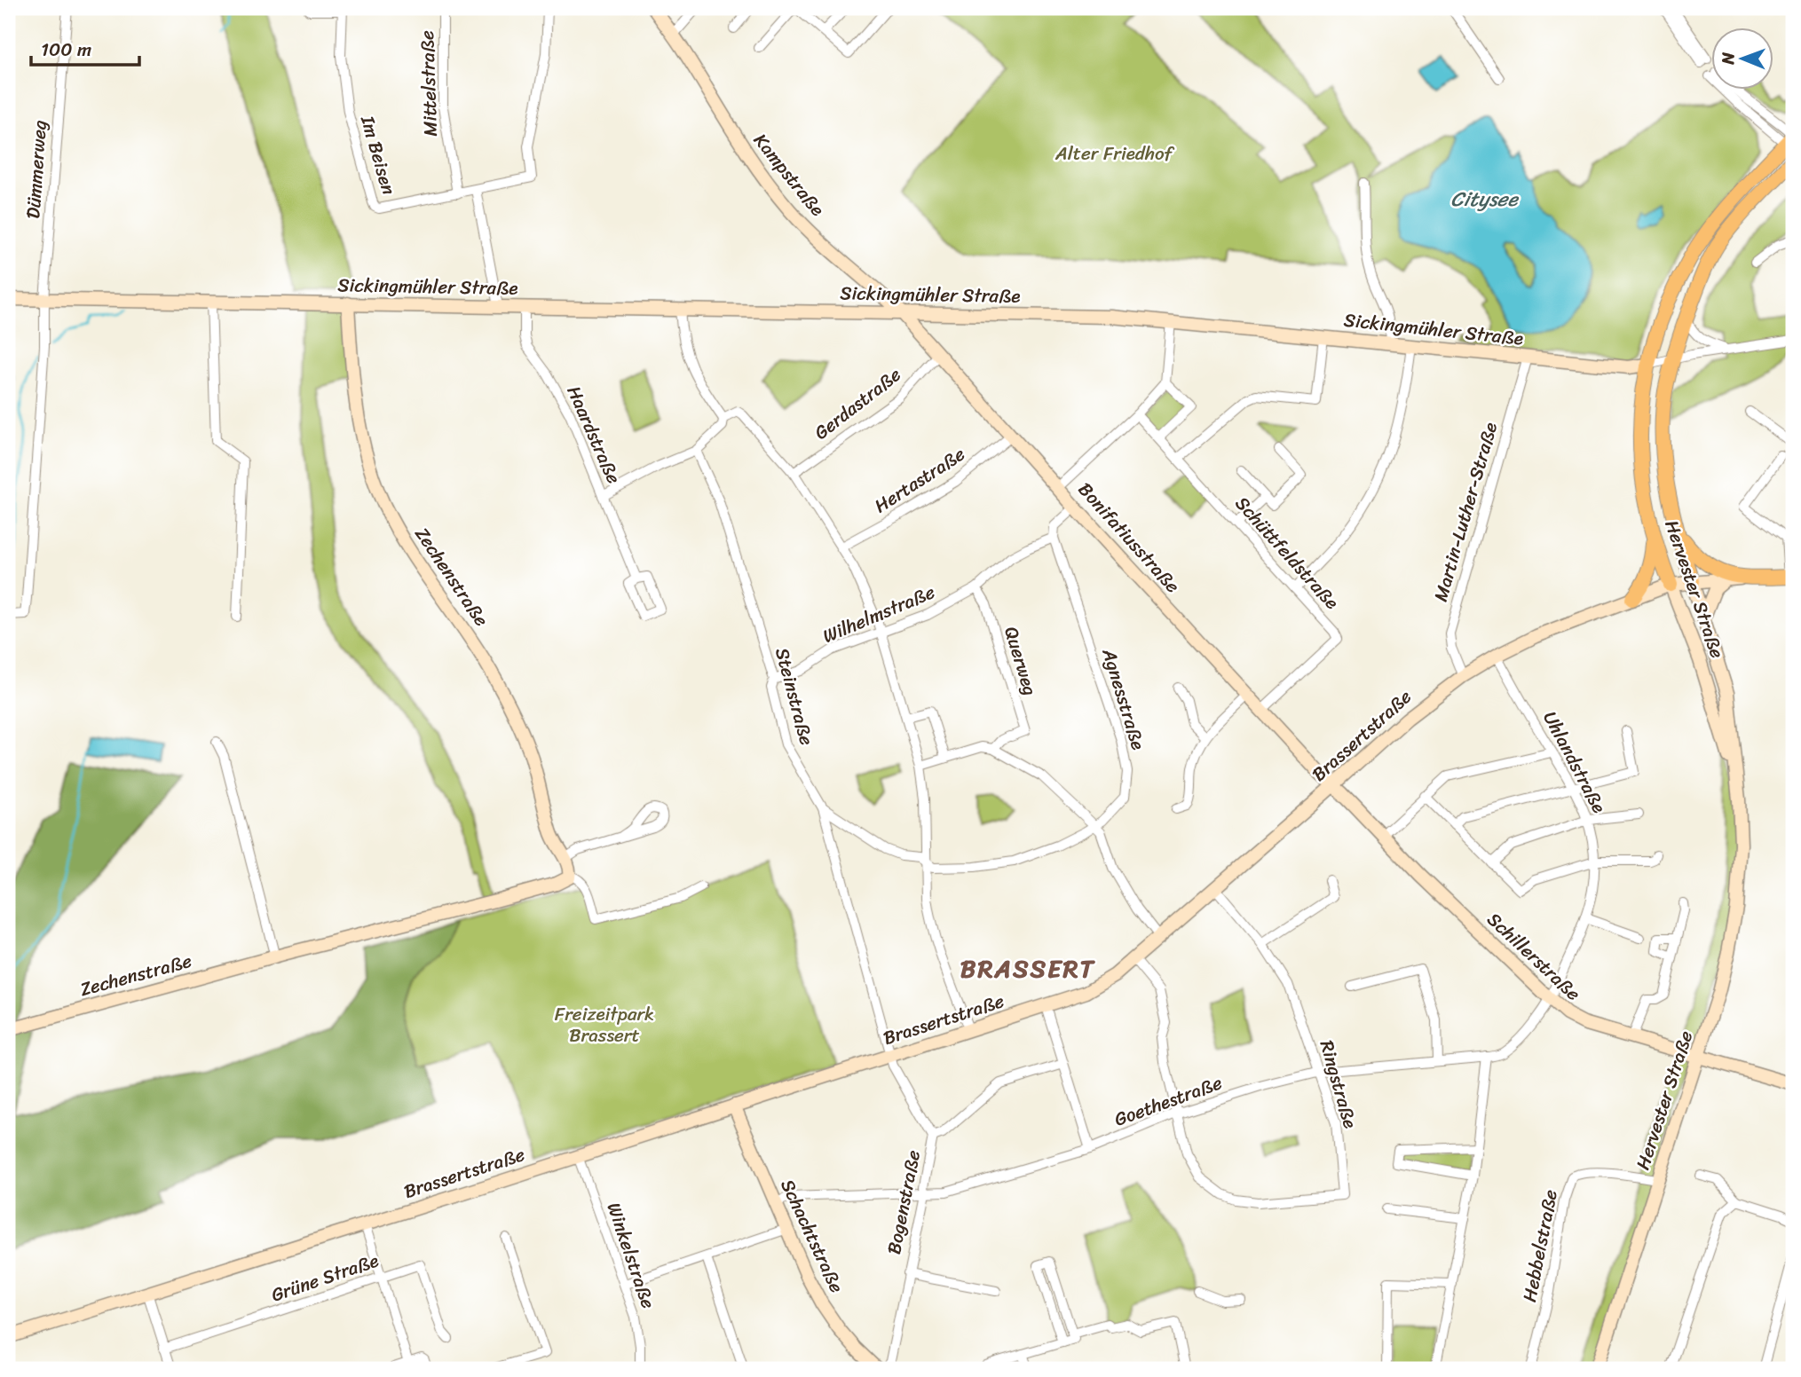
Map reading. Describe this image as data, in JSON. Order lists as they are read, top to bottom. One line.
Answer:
{"streets":{"main road":["Hervester Straße","Brassertstraße"],"street":["Mittelstraße","Im Beisen","Dümmerweg","Kampstraße","Sickingmühler Straße","Gerdastraße","Haardstraße","Hertastraße","Martin-Luther-Straße","Bonifatiusstraße","Schüttfeldstraße","Zechenstraße","Wilhelmstraße","Querweg","Steinstraße","Agnesstraße","Uhlandstraße","Schillerstraße","Ringstraße","Goethestraße","Bogenstraße","Schachtstraße","Hebbelstraße","Winkelstraße","Grüne Straße"]},"crossings":[["Mittelstraße","Im Beisen"],["Dümmerweg","Sickingmühler Straße"],["Kampstraße","Sickingmühler Straße"],["Kampstraße","Bonifatiusstraße"],["Sickingmühler Straße","Haardstraße"],["Sickingmühler Straße","Martin-Luther-Straße"],["Sickingmühler Straße","Bonifatiusstraße"],["Sickingmühler Straße","Zechenstraße"],["Sickingmühler Straße","Hervester Straße"],["Gerdastraße","Bonifatiusstraße"],["Hertastraße","Bonifatiusstraße"],["Martin-Luther-Straße","Brassertstraße"],["Bonifatiusstraße","Schüttfeldstraße"],["Bonifatiusstraße","Brassertstraße"],["Bonifatiusstraße","Schillerstraße"],["Hervester Straße","Brassertstraße"],["Hervester Straße","Schillerstraße"],["Hervester Straße","Hebbelstraße"],["Wilhelmstraße","Querweg"],["Wilhelmstraße","Steinstraße"],["Wilhelmstraße","Agnesstraße"],["Steinstraße","Agnesstraße"],["Steinstraße","Brassertstraße"],["Steinstraße","Bogenstraße"],["Brassertstraße","Uhlandstraße"],["Brassertstraße","Schillerstraße"],["Brassertstraße","Ringstraße"],["Brassertstraße","Bogenstraße"],["Brassertstraße","Schachtstraße"],["Brassertstraße","Winkelstraße"],["Uhlandstraße","Schillerstraße"],["Uhlandstraße","Goethestraße"],["Schillerstraße","Goethestraße"],["Ringstraße","Goethestraße"],["Goethestraße","Bogenstraße"],["Goethestraße","Schachtstraße"]],"districts":["BRASSERT"],"water":["Citysee"],"parks":["Alter Friedhof","Freizeitpark Brassert"],"scale_bar":"100 m","north":"left"}
